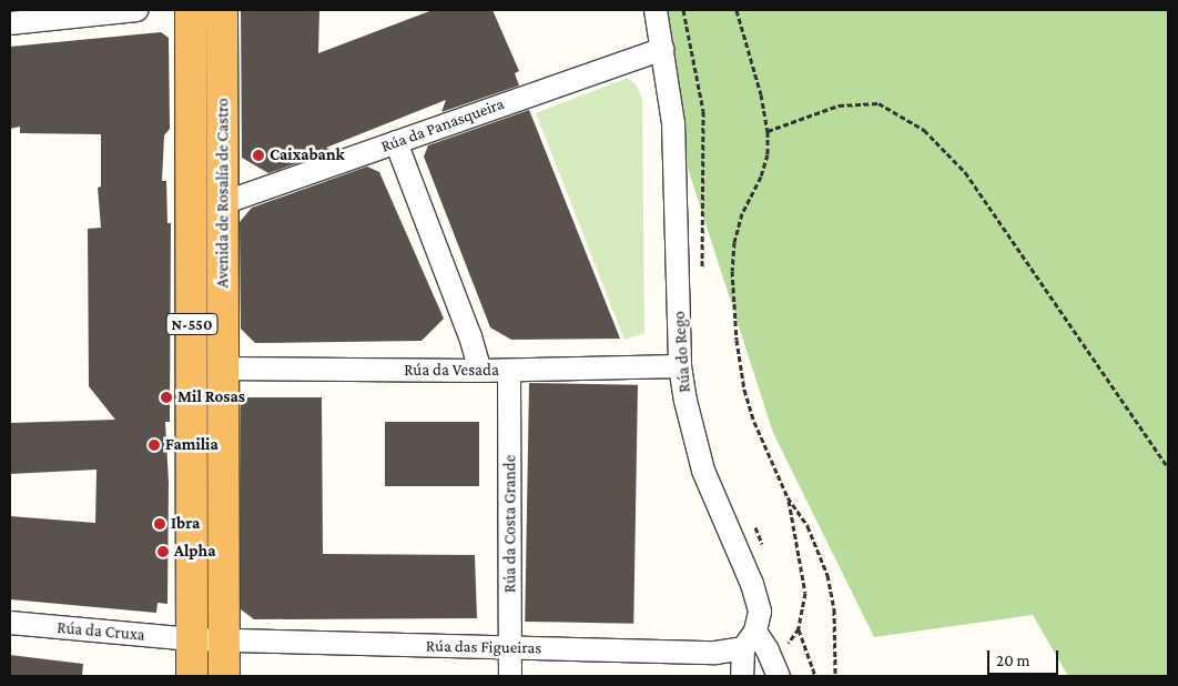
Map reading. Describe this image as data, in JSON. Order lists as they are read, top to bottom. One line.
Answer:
{"streets":{"highway":["Avenida de Rosalía de Castro","N-550"],"street":["Rúa da Panasqueira","Rúa do Rego","Rúa da Vesada","Rúa da Costa Grande","Rúa da Cruxa","Rúa das Figueiras"]},"crossings":[["Rúa da Panasqueira","Avenida de Rosalía de Castro"],["Rúa da Panasqueira","Rúa do Rego"],["Avenida de Rosalía de Castro","Rúa da Vesada"],["Avenida de Rosalía de Castro","Rúa da Cruxa"],["Avenida de Rosalía de Castro","Rúa das Figueiras"],["Rúa do Rego","Rúa da Vesada"],["Rúa do Rego","Rúa das Figueiras"],["Rúa da Vesada","Rúa da Costa Grande"],["Rúa da Costa Grande","Rúa das Figueiras"],["Rúa da Cruxa","Rúa das Figueiras"]],"places":["Caixabank","Mil Rosas","Familia","Ibra","Alpha"],"scale_bar":"20 m"}
